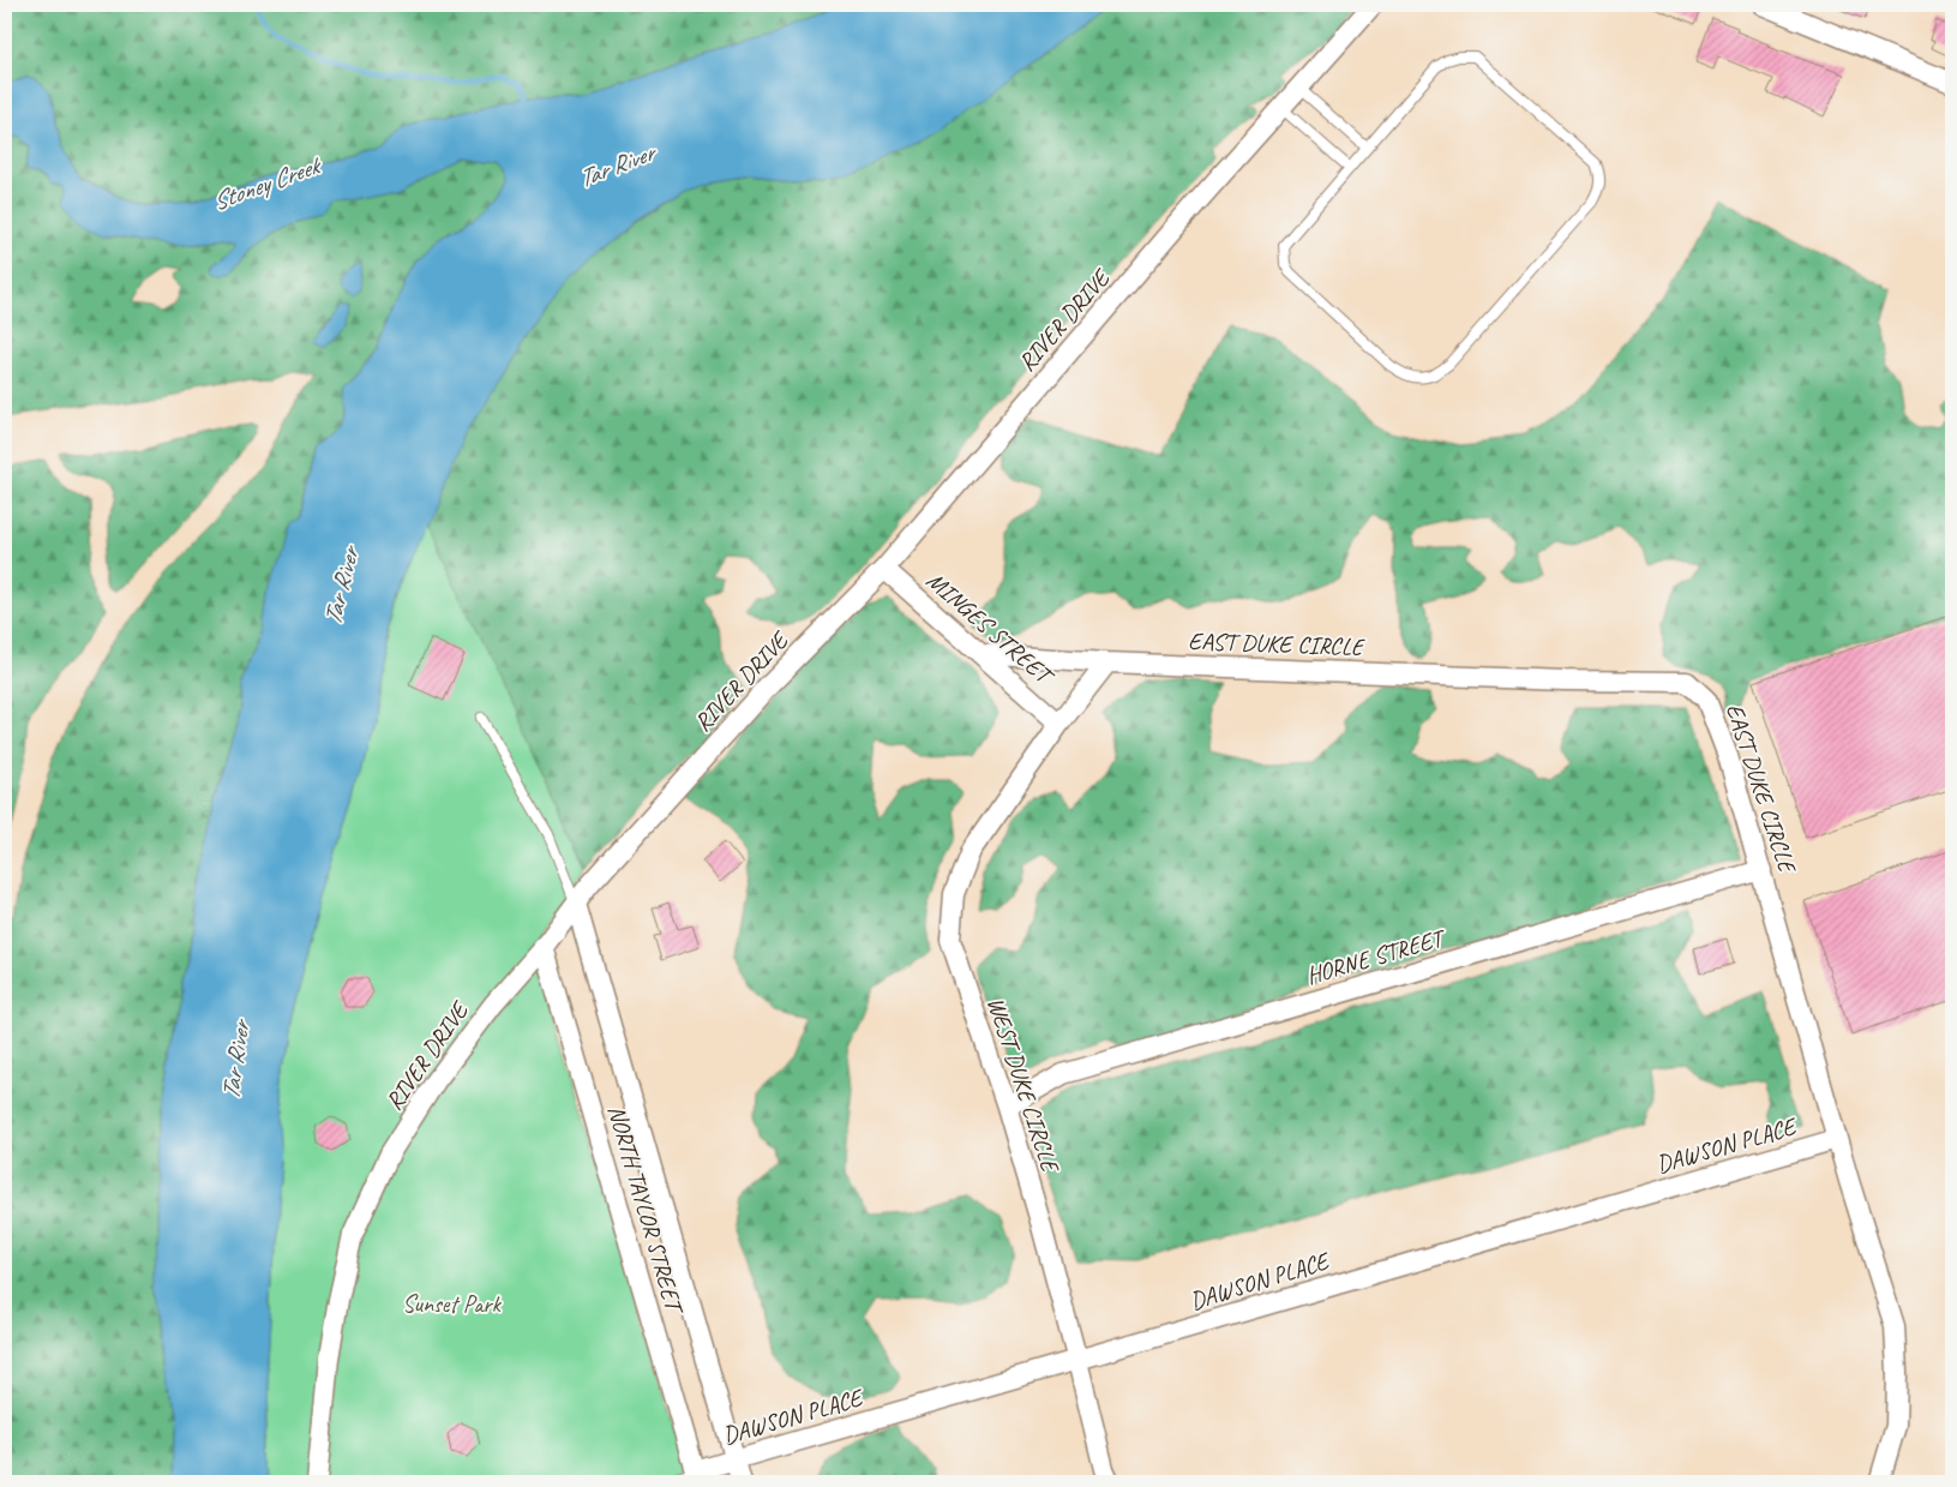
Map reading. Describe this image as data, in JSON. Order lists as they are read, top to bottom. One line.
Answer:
{"streets":{"street":["RIVER DRIVE","MINGES STREET","EAST DUKE CIRCLE","HORNE STREET","WEST DUKE CIRCLE","DAWSON PLACE","NORTH TAYLOR STREET"]},"crossings":[["RIVER DRIVE","MINGES STREET"],["RIVER DRIVE","NORTH TAYLOR STREET"],["MINGES STREET","EAST DUKE CIRCLE"],["MINGES STREET","WEST DUKE CIRCLE"],["EAST DUKE CIRCLE","HORNE STREET"],["EAST DUKE CIRCLE","DAWSON PLACE"],["HORNE STREET","WEST DUKE CIRCLE"],["WEST DUKE CIRCLE","DAWSON PLACE"],["DAWSON PLACE","NORTH TAYLOR STREET"]],"water":["Tar River","Stoney Creek"],"parks":["Sunset Park"]}
